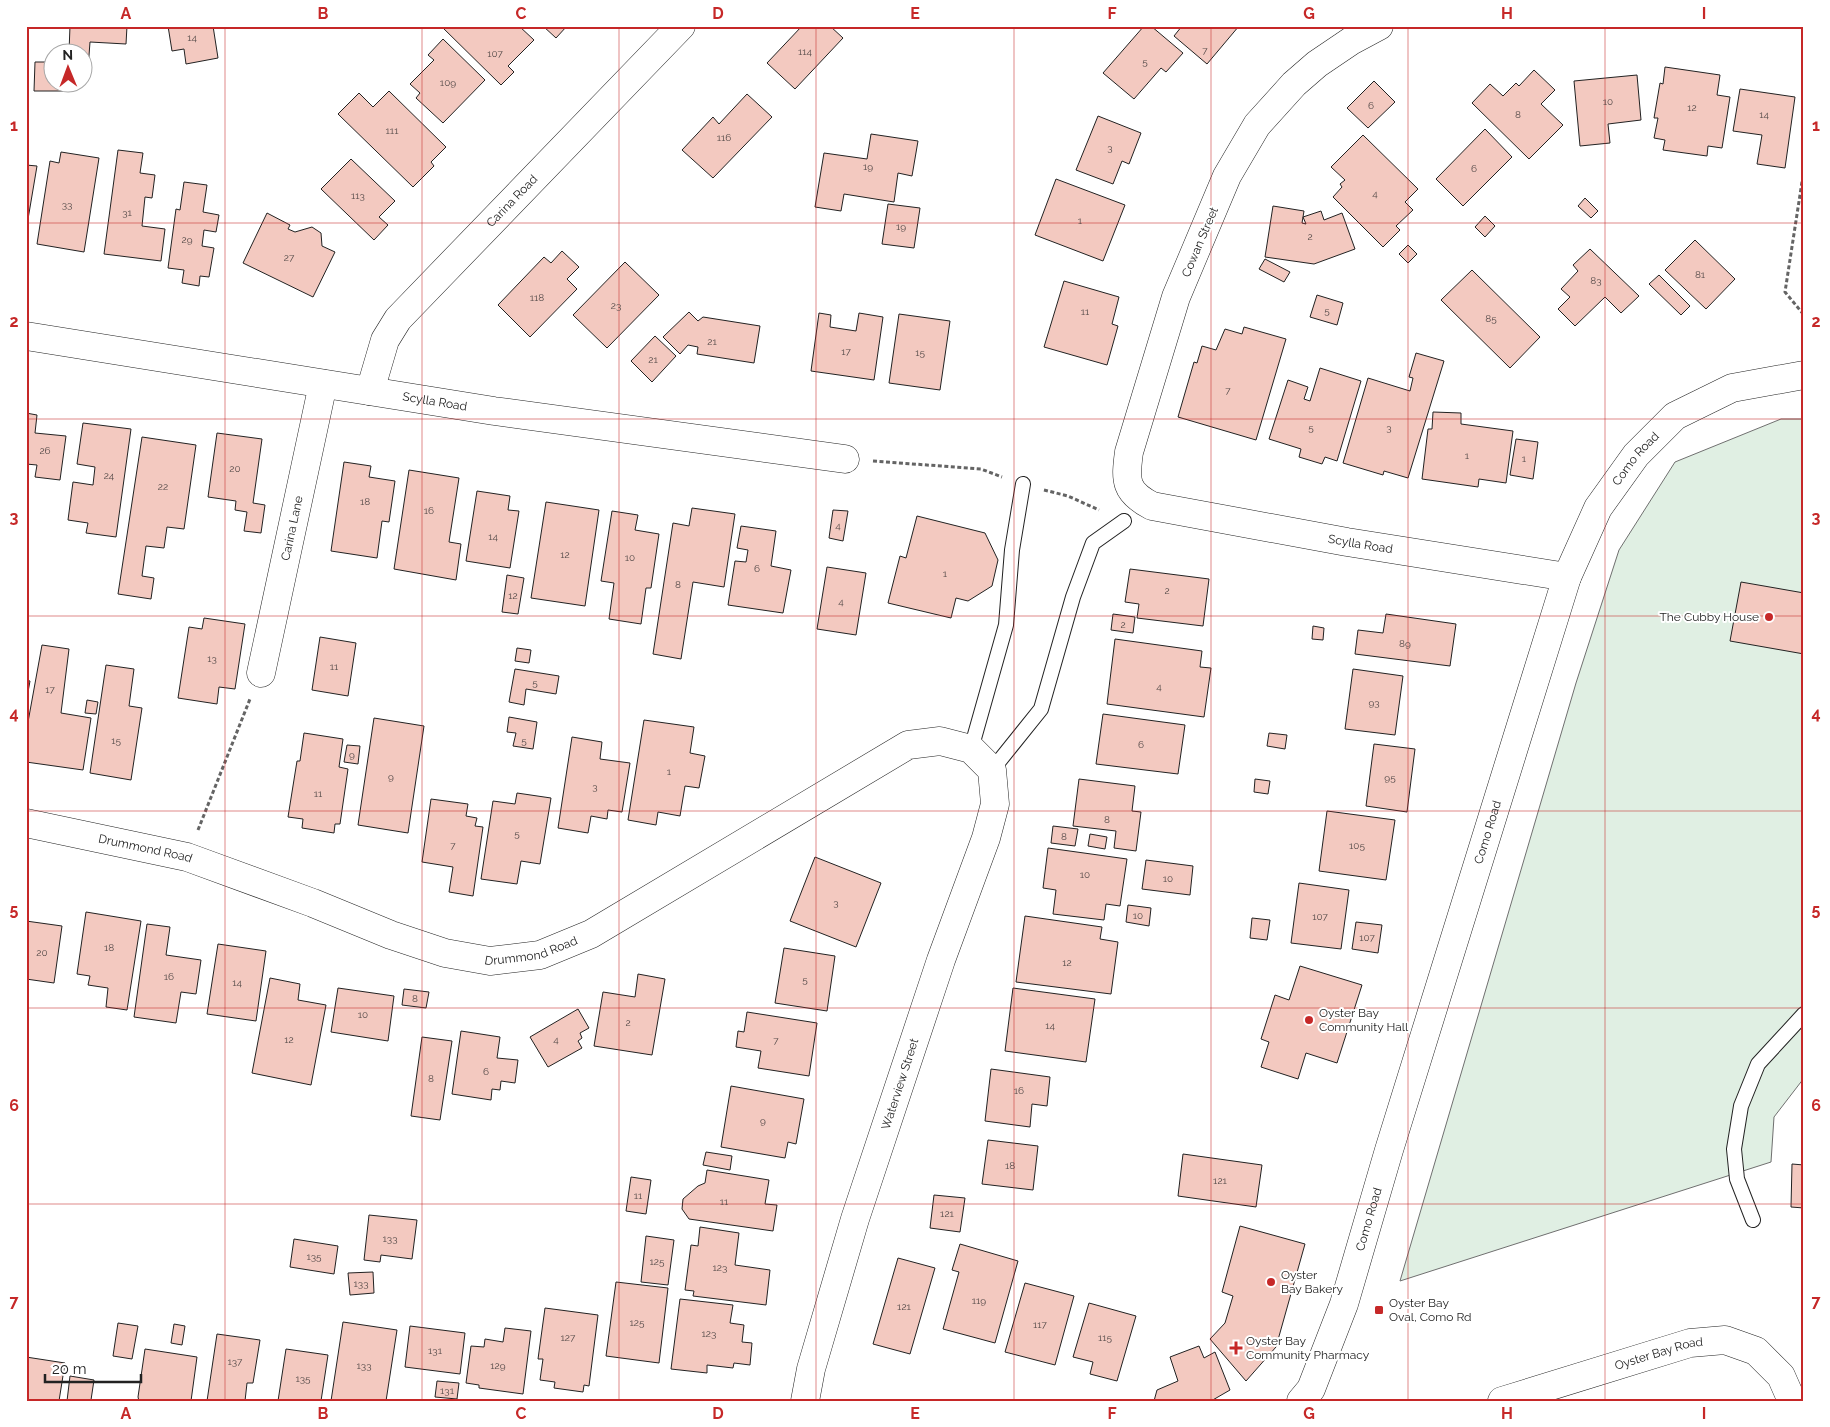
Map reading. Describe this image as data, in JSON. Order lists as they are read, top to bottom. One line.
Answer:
{"streets":{"street":["Carina Road","Cowan Street","Scylla Road","Como Road","Carina Lane","Drummond Road","Waterview Street","Oyster Bay Road"]},"crossings":[["Carina Road","Scylla Road"],["Cowan Street","Scylla Road"],["Scylla Road","Como Road"],["Scylla Road","Carina Lane"],["Drummond Road","Waterview Street"]],"places":{"other":["The Cubby House","Oyster Bay Community Hall","Oyster Bay Bakery"],"transit":["Oyster Bay Oval, Como Rd"],"health":["Oyster Bay Community Pharmacy"]},"house_numbers":["14","7","114","107","5","109","10","6","12","8","14","111","116","3","19","6","4","113","33","31","1","19","2","29","27","81","83","118","23","5","11","85","21","17","15","21","7","5","3","26","1","1","20","24","22","18","16","4","14","12","10","6","1","8","2","12","4","2","89","13","11","5","4","17","93","15","5","6","9","1","9","95","3","11","8","5","8","7","105","10","10","3","10","107","107","18","20","12","16","5","14","8","10","2","14","12","4","7","6","8","16","9","18","121","11","11","121","133","135","125","123","133","119","121","125","117","123","127","115","131","137","133","129","135","131"],"scale_bar":"20 m","north":"top","grid":{"columns":["A","B","C","D","E","F","G","H","I"],"rows":["1","2","3","4","5","6","7"]}}
